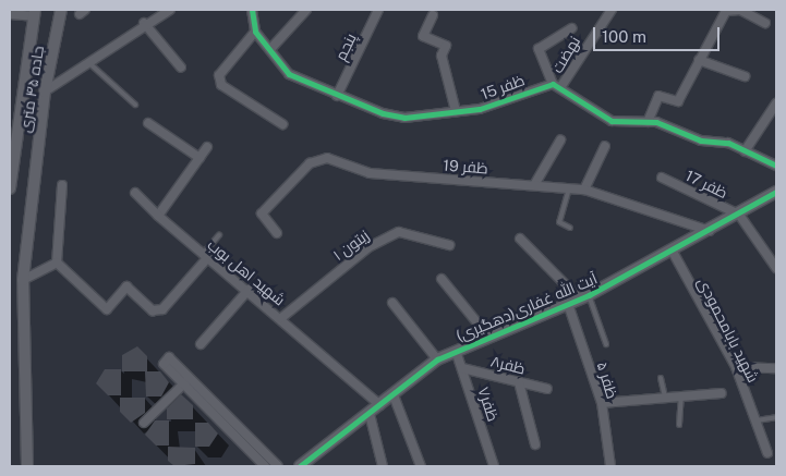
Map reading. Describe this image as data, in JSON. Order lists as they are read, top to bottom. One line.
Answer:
{"streets":{"street":["پنجم","نهضت","ظفر 15","جاده ۴۵ متری","ظفر 19","ظفر 17","زیتون ۱","شهید اهل بوب","آیت الله غفاری(دهگیری)","شهید بابامحمودی","ظفر۸","ظفر ۵","ظفر۷"]},"crossings":[["پنجم","ظفر 15"],["نهضت","ظفر 15"],["ظفر 19","آیت الله غفاری(دهگیری)"],["ظفر 17","آیت الله غفاری(دهگیری)"],["زیتون ۱","شهید اهل بوب"],["شهید اهل بوب","آیت الله غفاری(دهگیری)"],["آیت الله غفاری(دهگیری)","شهید بابامحمودی"],["آیت الله غفاری(دهگیری)","ظفر ۵"],["آیت الله غفاری(دهگیری)","ظفر۷"],["ظفر۸","ظفر۷"]],"scale_bar":"100 m"}
